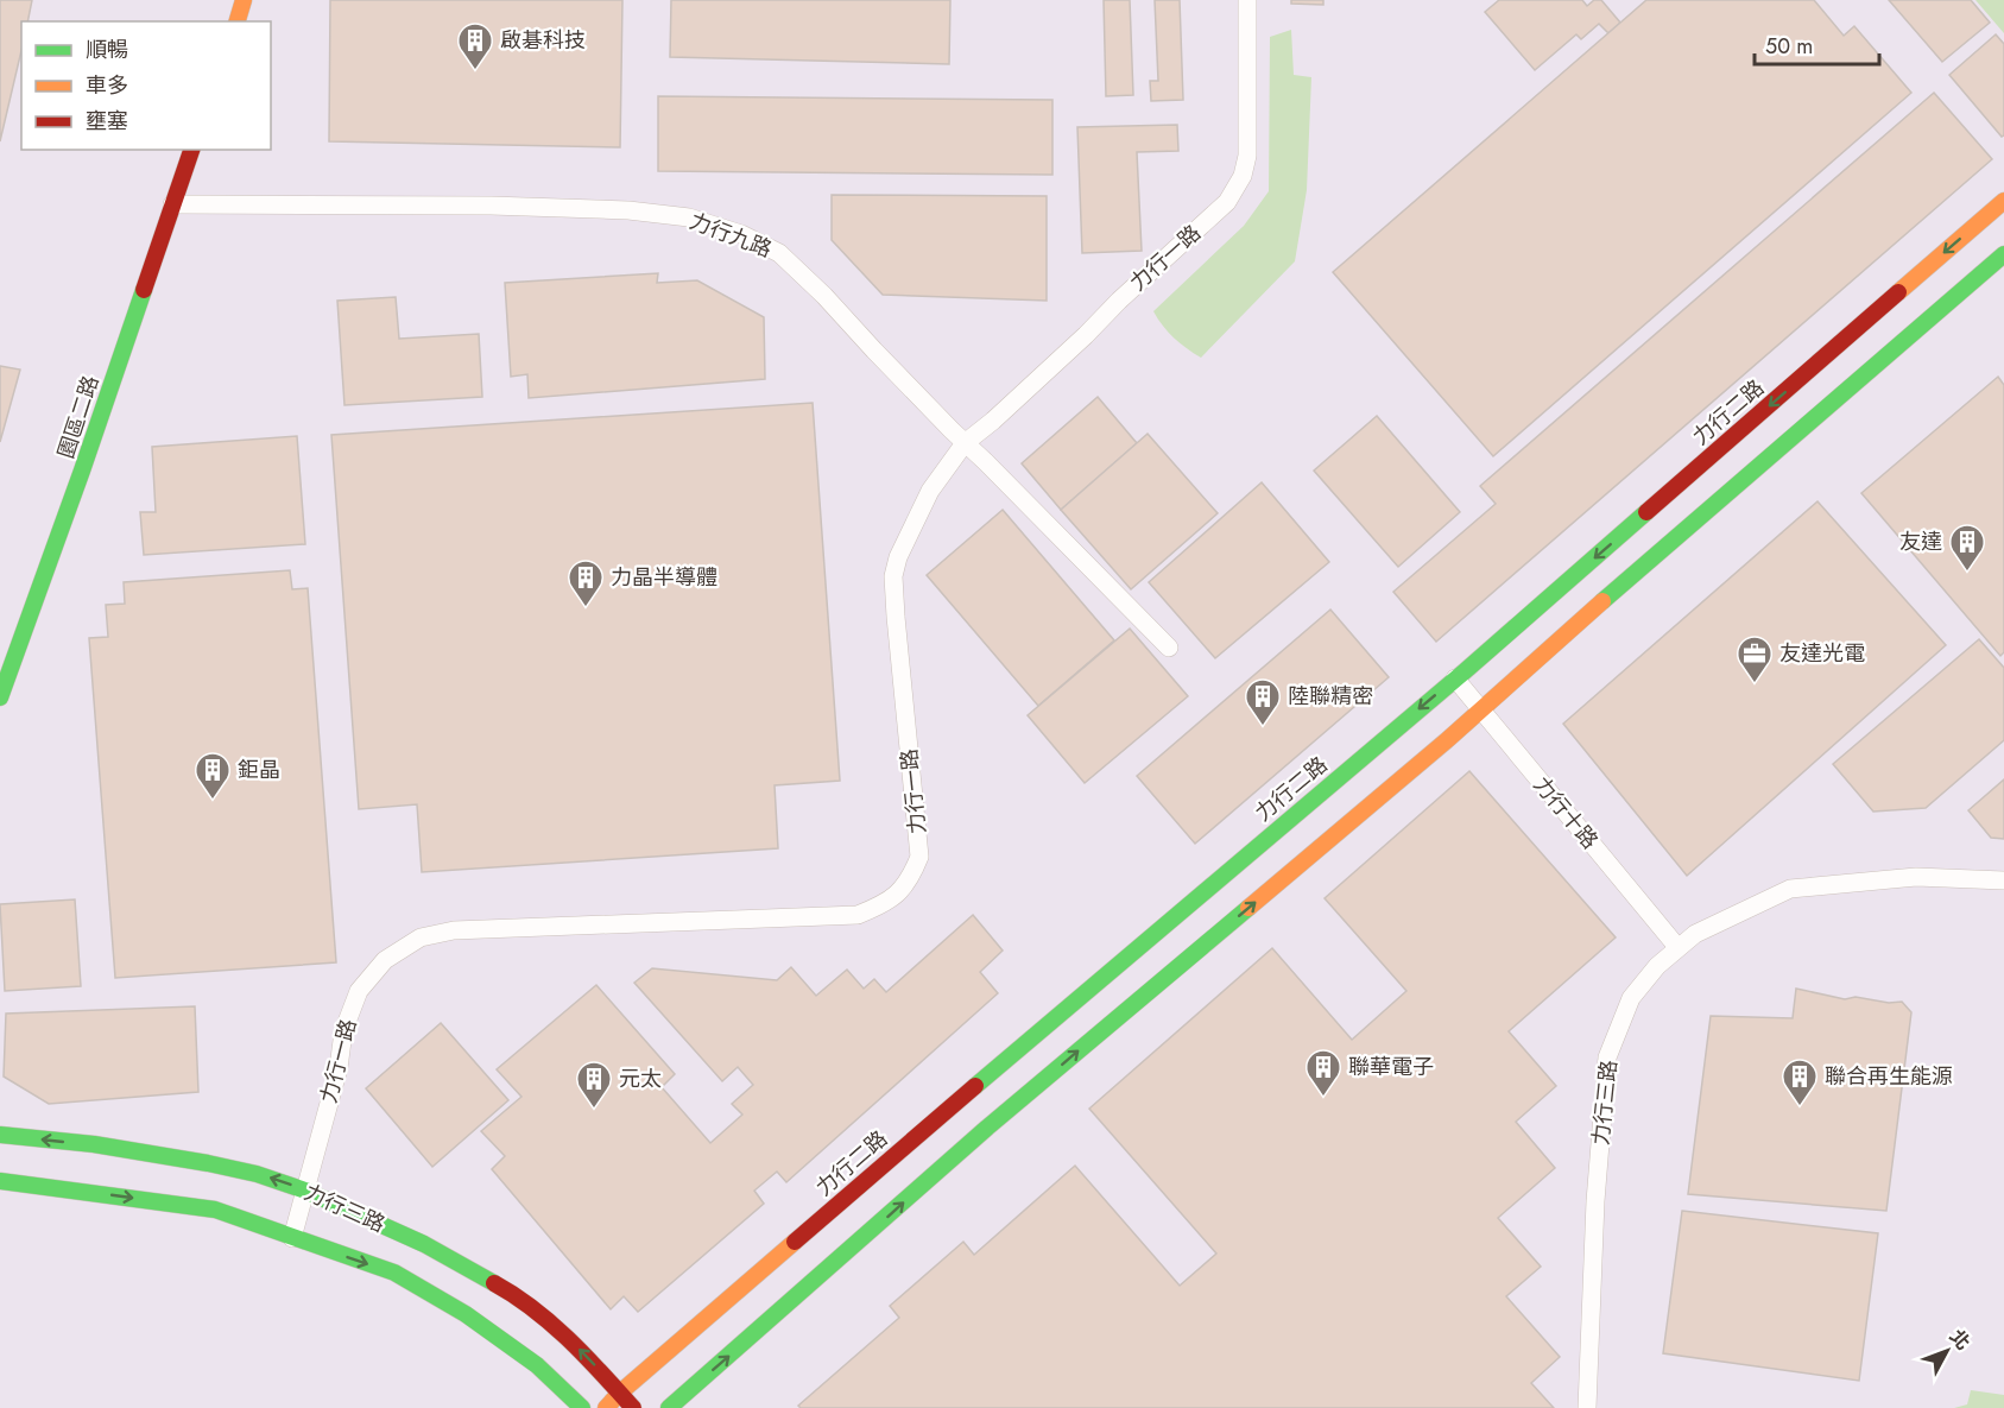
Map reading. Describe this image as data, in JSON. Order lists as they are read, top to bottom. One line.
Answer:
{"streets":{"street":["力行九路","力行一路","力行二路","園區二路","力行十路","力行三路"]},"crossings":[["力行九路","力行一路"],["力行九路","園區二路"],["力行一路","力行三路"],["力行二路","力行十路"],["力行二路","力行三路"],["力行十路","力行三路"]],"places":{"building":["啟碁科技","友達","力晶半導體","陸聯精密","鉅晶","聯華電子","聯合再生能源","元太"],"office":["友達光電"]},"legend":["順暢","車多","壅塞"],"scale_bar":"50 m","north":"top right"}
